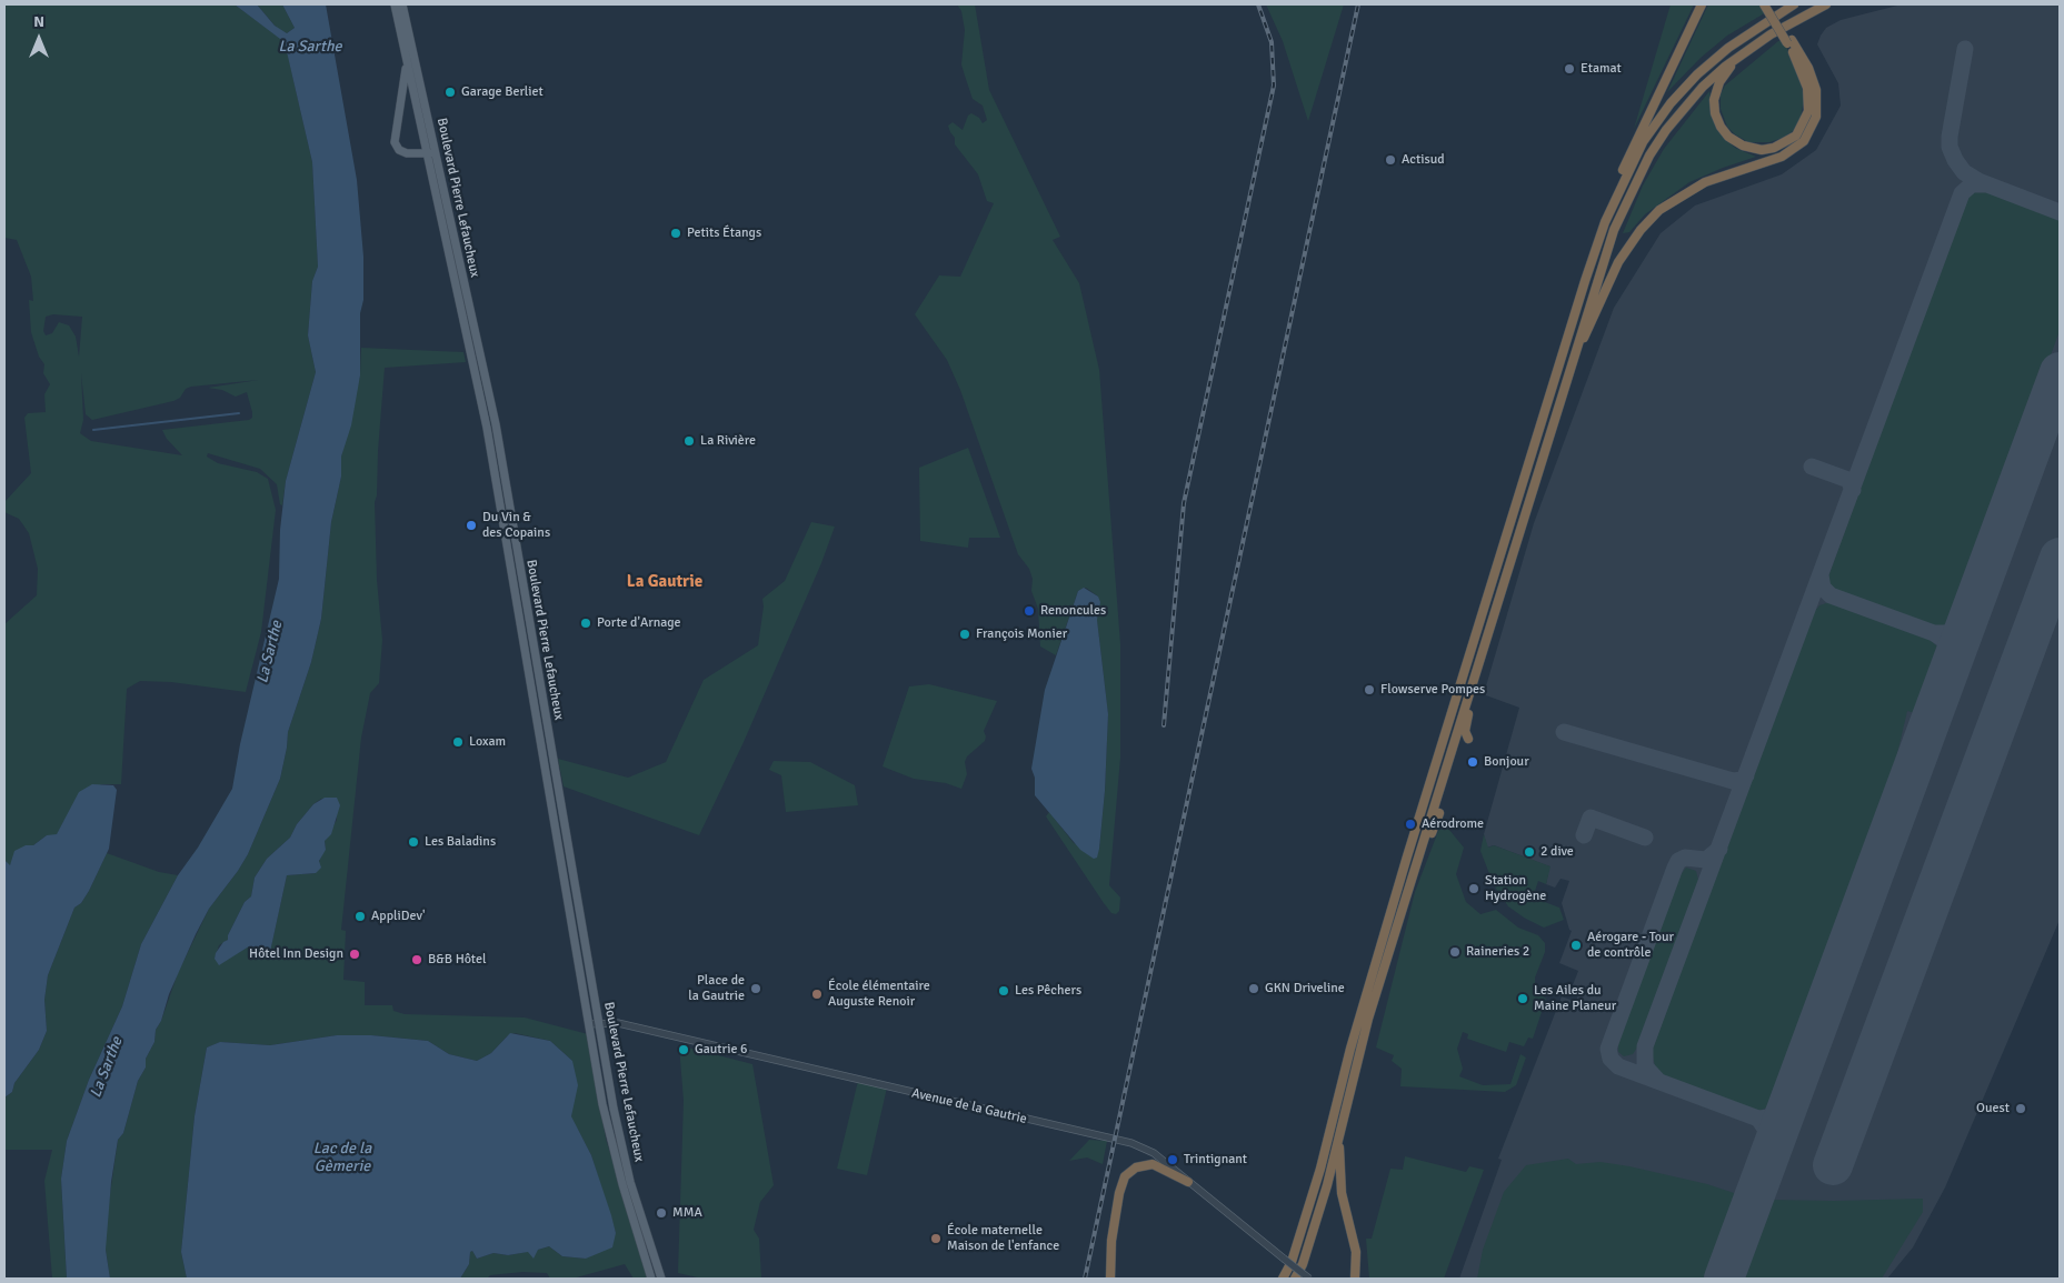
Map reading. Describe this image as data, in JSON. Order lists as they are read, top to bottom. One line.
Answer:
{"streets":{"main road":["Boulevard Pierre Lefaucheux"],"street":["Avenue de la Gautrie"]},"crossings":[["Boulevard Pierre Lefaucheux","Avenue de la Gautrie"]],"districts":["La Gautrie"],"water":["La Sarthe","Lac de la Gèmerie"],"places":["Etamat","Garage Berliet","Actisud","Petits Étangs","La Rivière","Du Vin & des Copains","Renoncules","Porte d'Arnage","François Monier","Flowserve Pompes","Loxam","Bonjour","Aérodrome","Les Baladins","2 dive","Station Hydrogène","AppliDev'","Aérogare - Tour de contrôle","Raineries 2","Hôtel Inn Design","B&B Hôtel","Place de la Gautrie","GKN Driveline","Les Pêchers","École élémentaire Auguste Renoir","Les Ailes du Maine Planeur","Gautrie 6","Ouest","Trintignant","MMA","École maternelle Maison de l'enfance"],"north":"top"}
